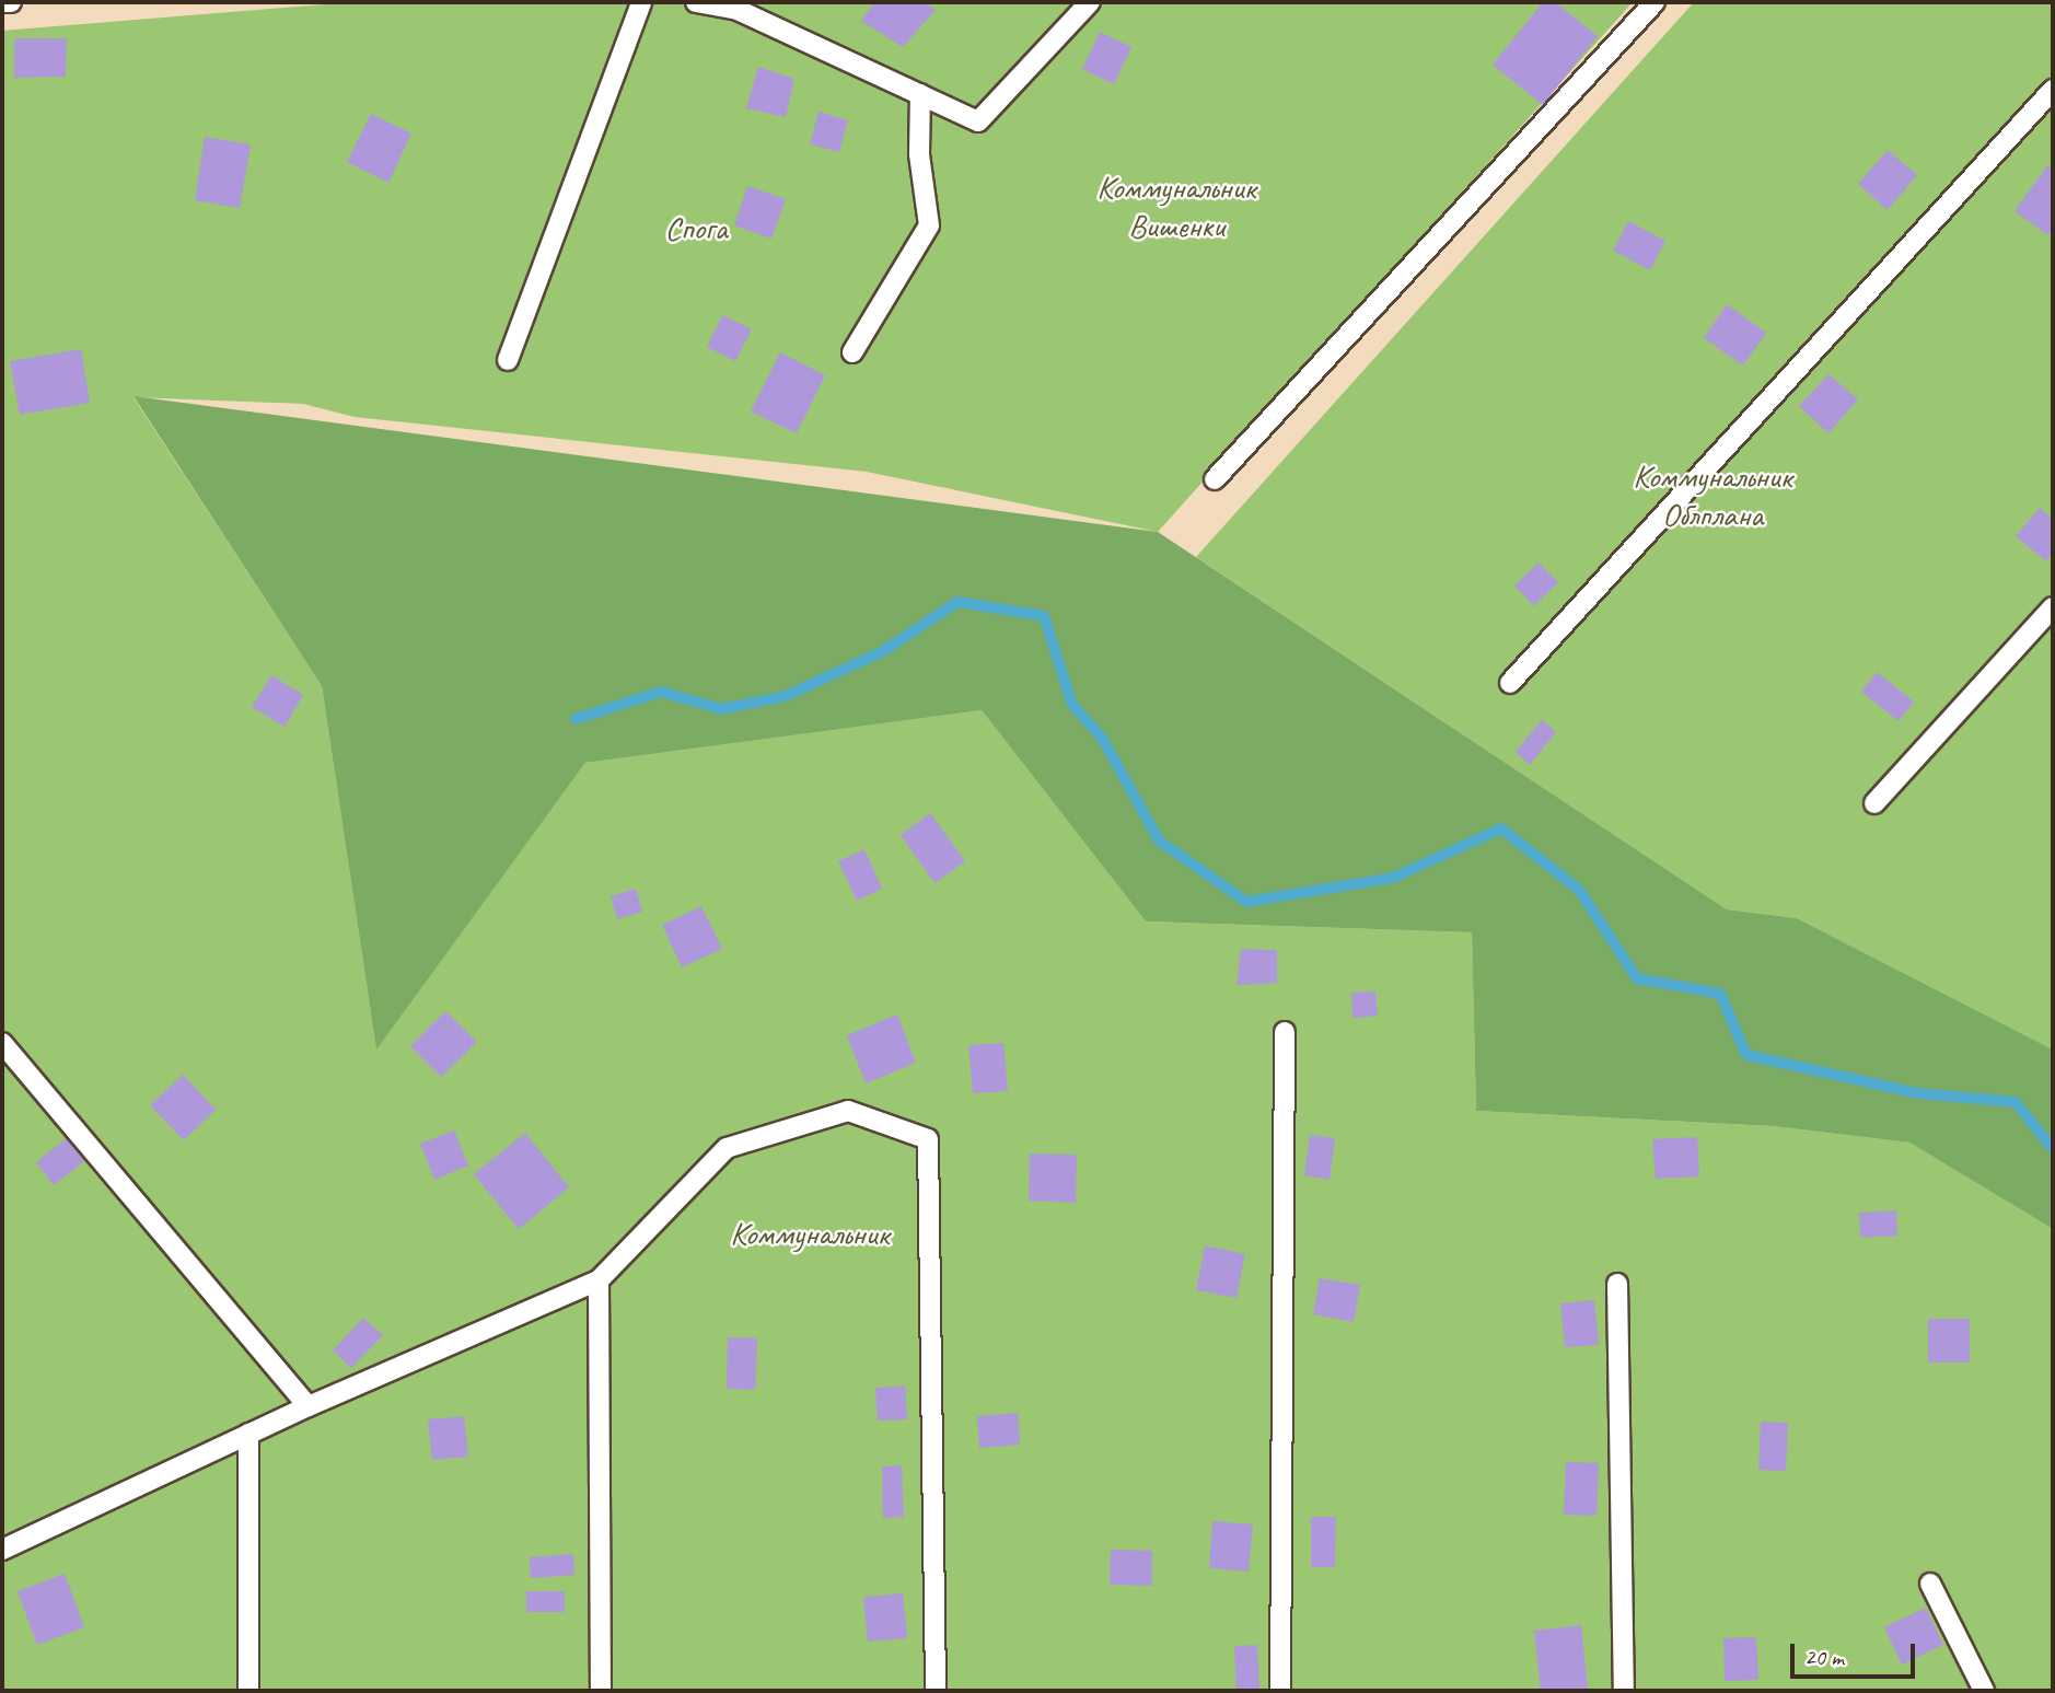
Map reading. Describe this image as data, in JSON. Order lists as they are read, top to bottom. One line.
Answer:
{"parks":["Коммунальник Вишенки","Спога","Коммунальник Облплана","Коммунальник"],"scale_bar":"20 m"}
